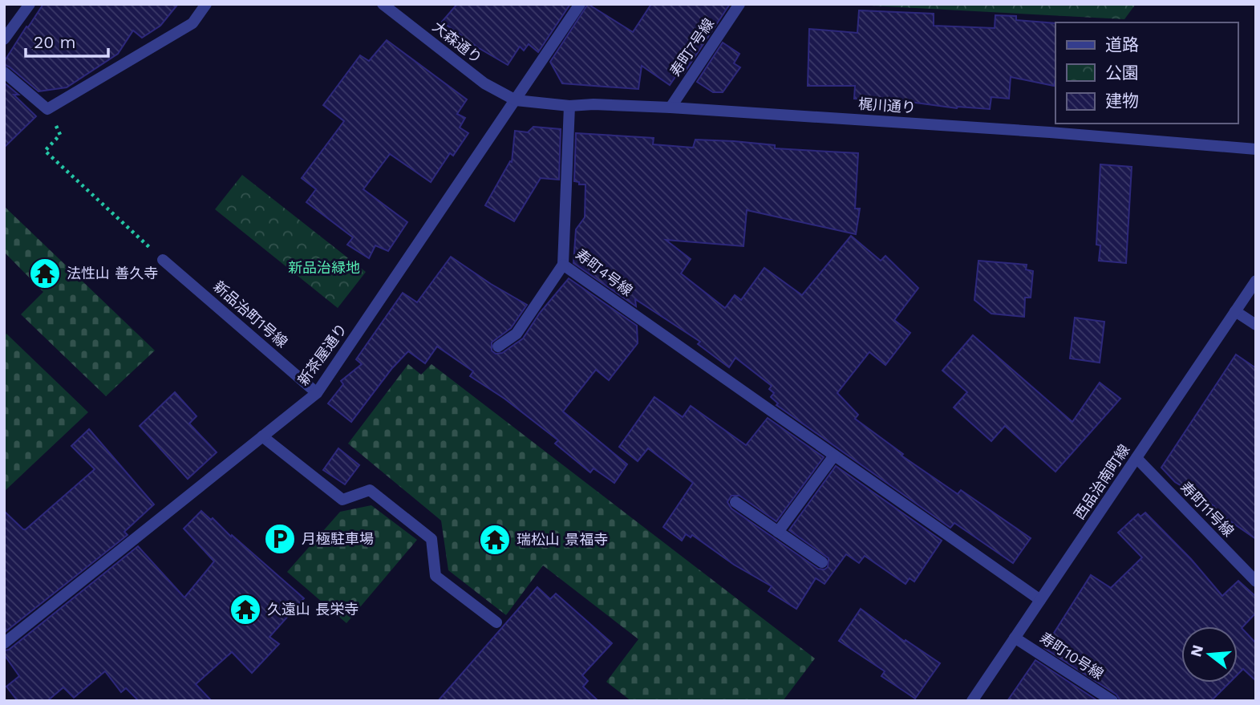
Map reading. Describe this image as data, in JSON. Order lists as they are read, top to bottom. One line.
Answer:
{"streets":{"street":["大森通り","寿町7号線","梶川通り","寿町4号線","新品治町1号線","新茶屋通り","西品治南町線","寿町11号線","寿町10号線"]},"crossings":[["大森通り","梶川通り"],["大森通り","新茶屋通り"],["寿町7号線","梶川通り"],["梶川通り","寿町4号線"],["梶川通り","新茶屋通り"],["寿町4号線","西品治南町線"],["新品治町1号線","新茶屋通り"],["西品治南町線","寿町11号線"],["西品治南町線","寿町10号線"]],"parks":["新品治緑地"],"places":{"temple":["法性山 善久寺","瑞松山 景福寺","久遠山 長栄寺"],"parking":["月極駐車場"]},"legend":["道路","公園","建物"],"scale_bar":"20 m","north":"left"}
